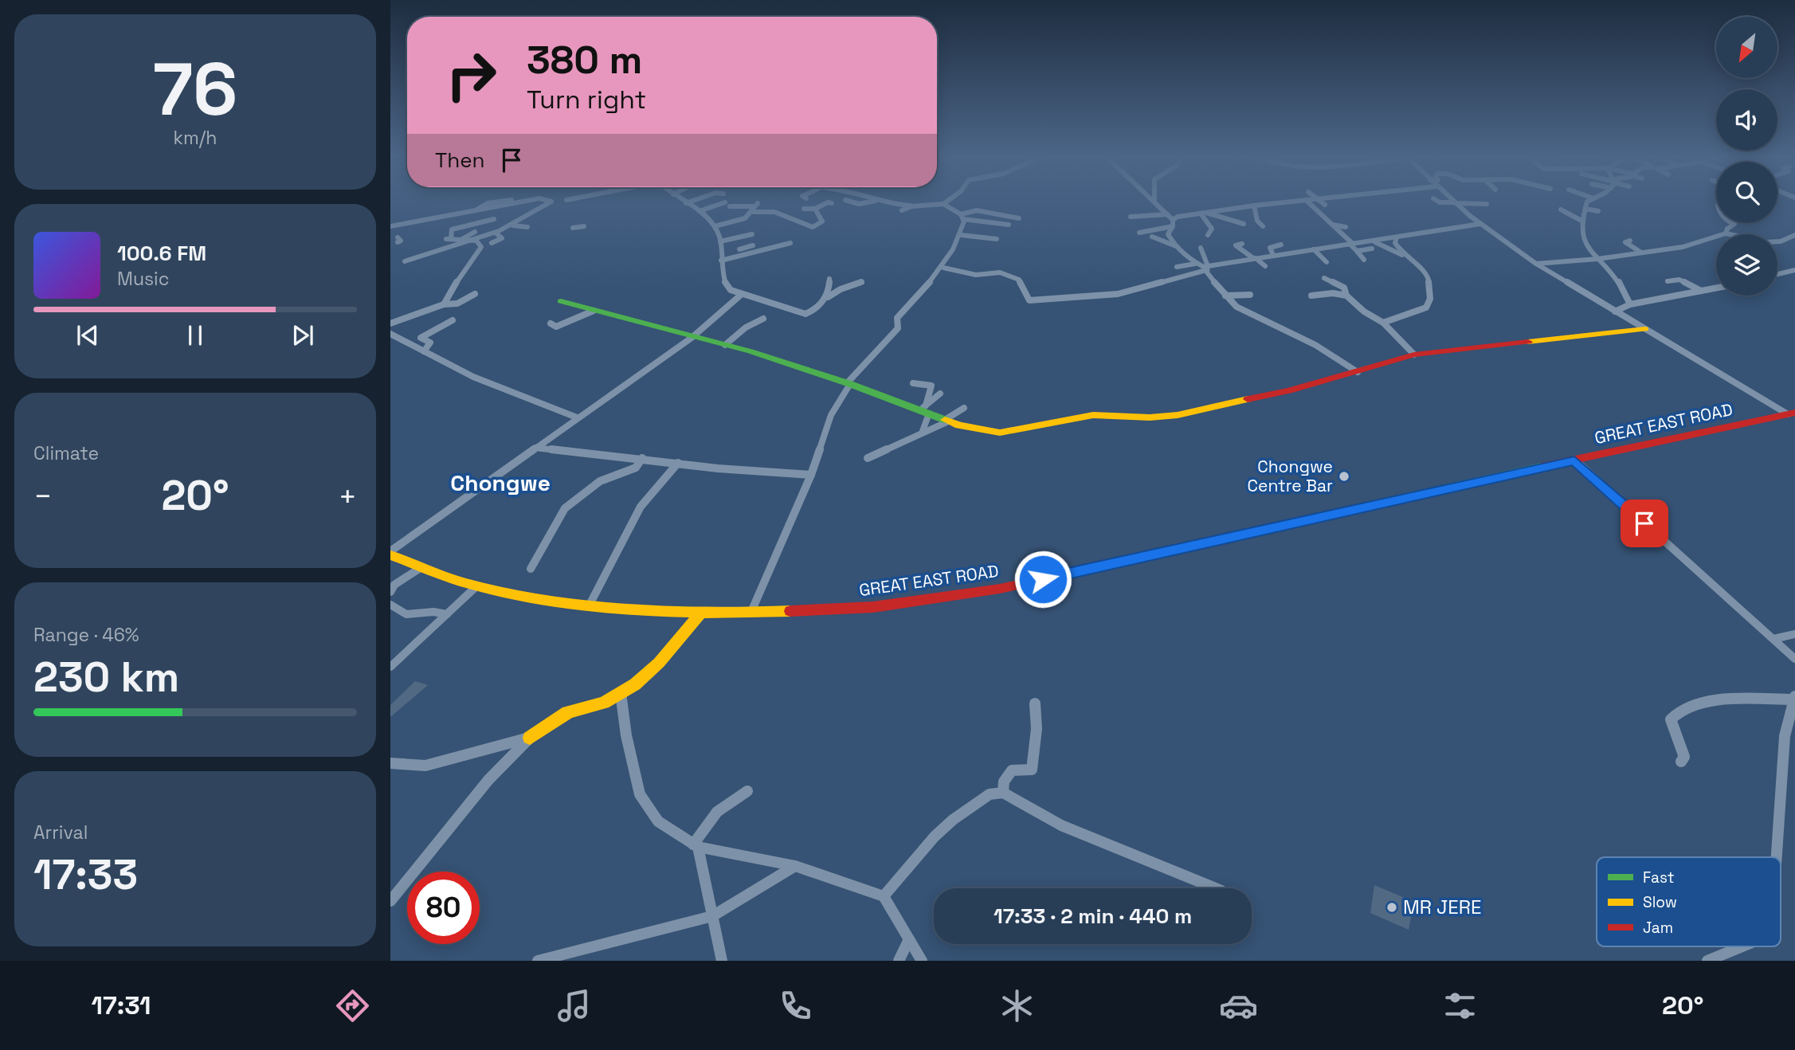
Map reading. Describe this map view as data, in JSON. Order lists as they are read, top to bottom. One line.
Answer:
{"streets":{"main road":["GREAT EAST ROAD"]},"districts":["Chongwe"],"places":["Chongwe Centre Bar","MR JERE"],"legend":["Fast","Slow","Jam"],"north":"bottom left","page":{"tile":[["76","km/h"],"Climate",["Range · 46%","230 km"],["Arrival","17:33"]],"turn":["380 m","Turn right"],"then":"Then","song":["100.6 FM","Music"],"heat":["−","20°","+"],"limit":"80","trip":"17:33 · 2 min · 440 m","tabs":["17:31","20°"]}}
